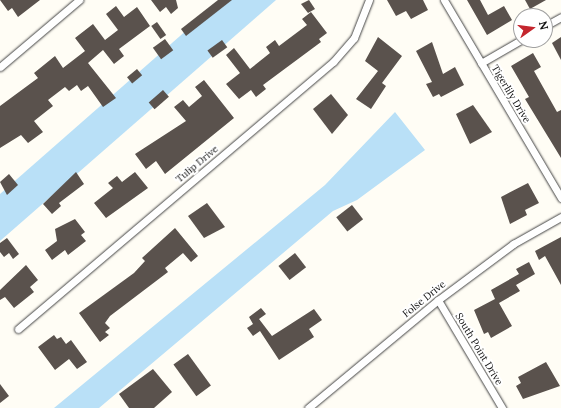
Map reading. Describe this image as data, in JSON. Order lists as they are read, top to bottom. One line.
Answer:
{"streets":{"street":["Tigerlily Drive","Tulip Drive","Folse Drive","South Point Drive"]},"crossings":[["Folse Drive","South Point Drive"]],"north":"right"}
